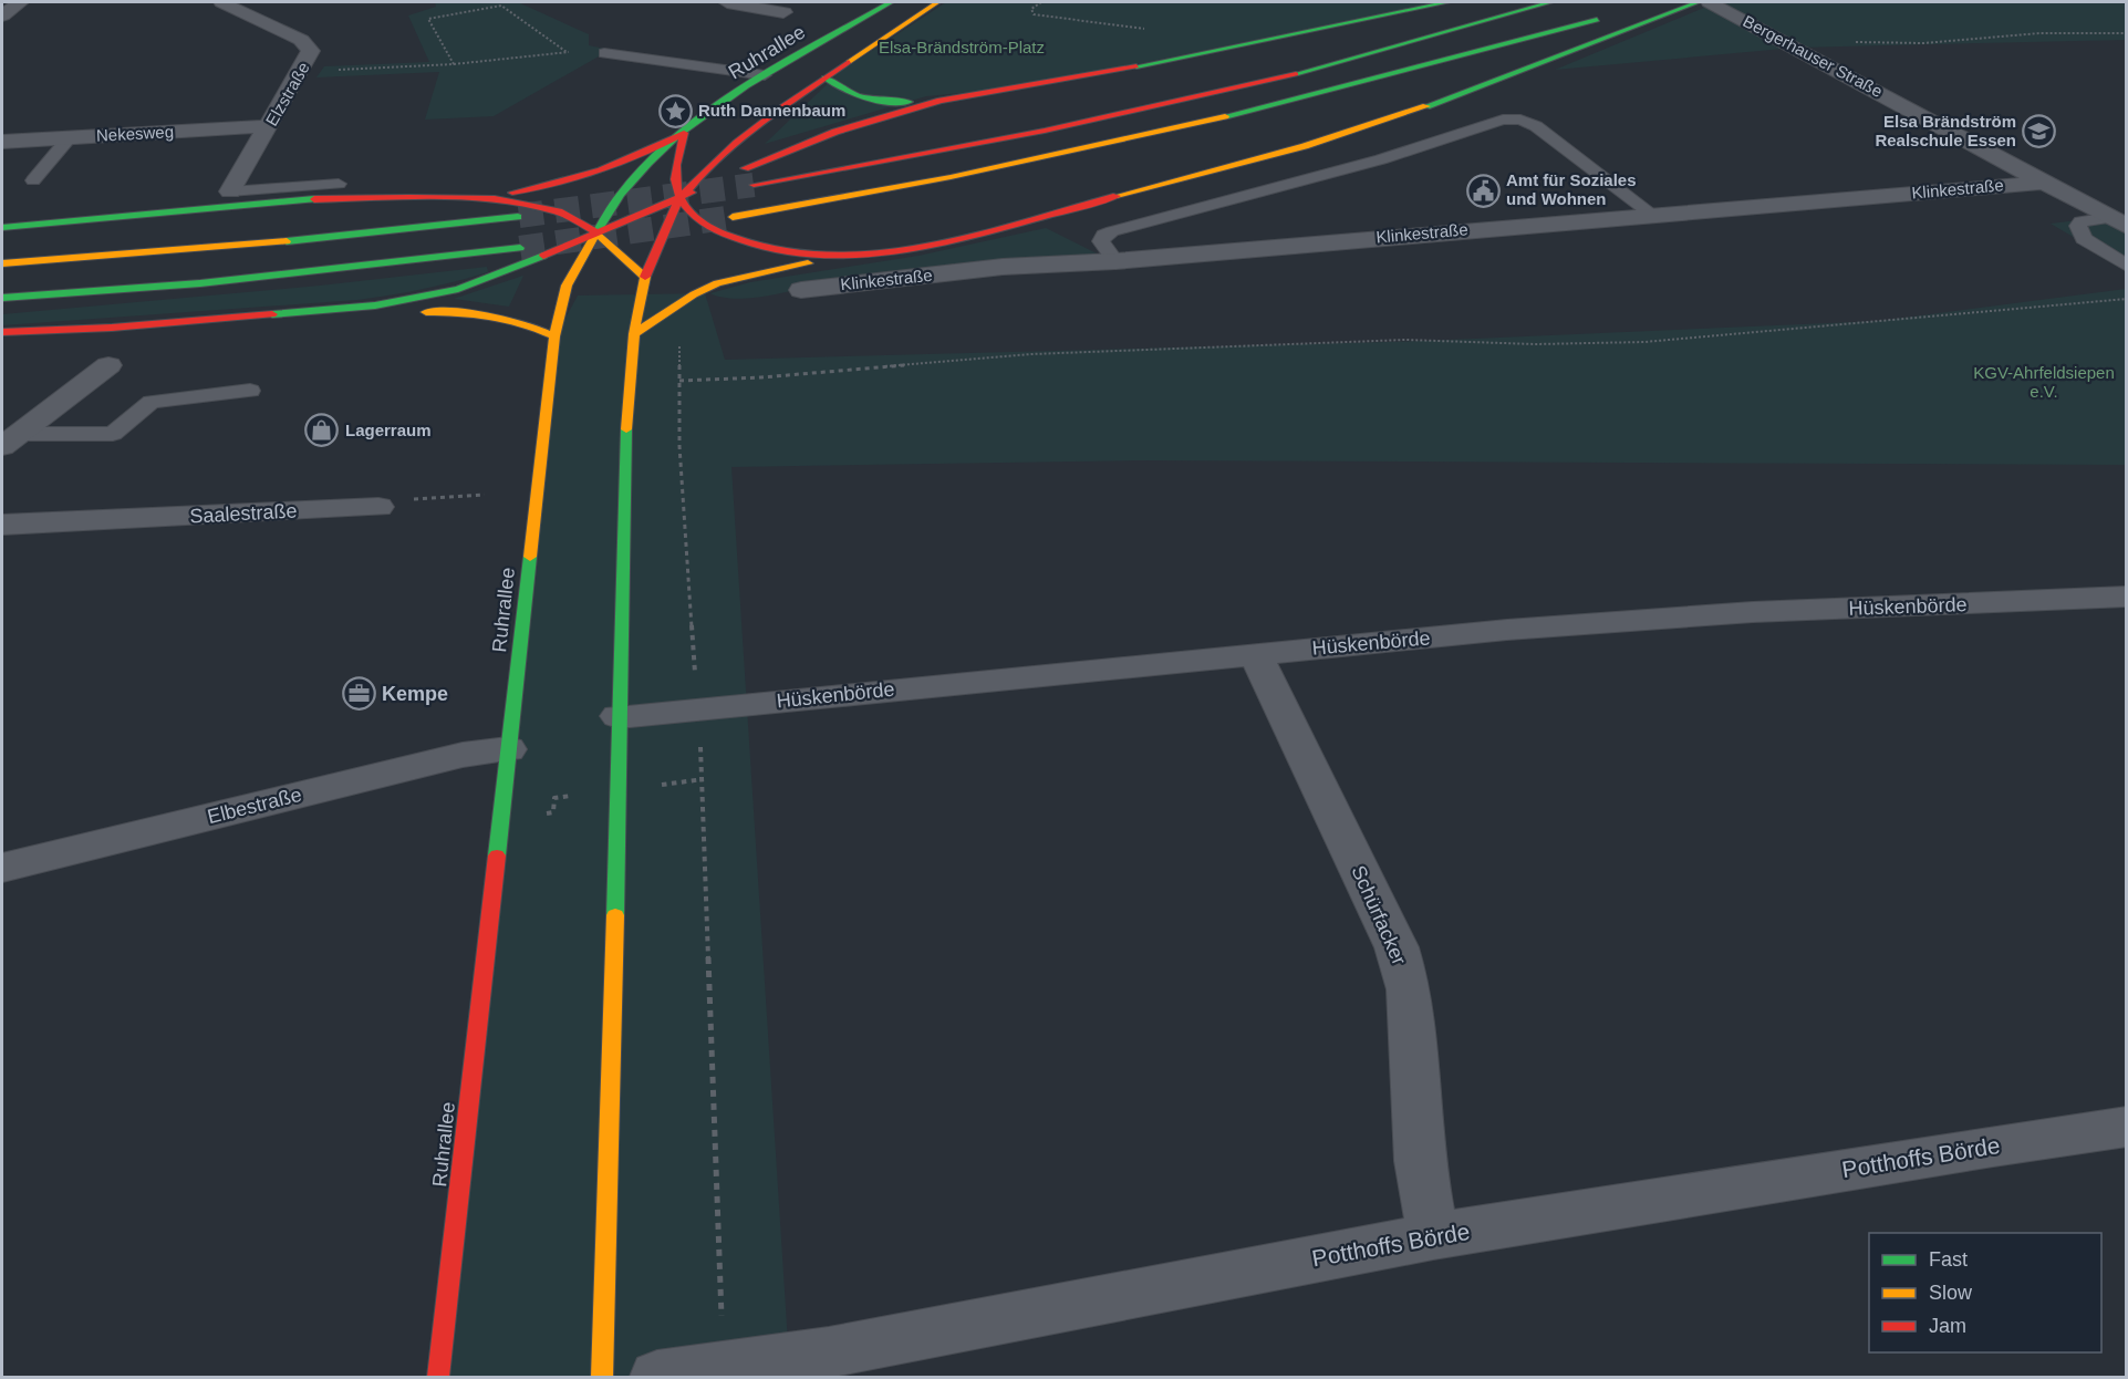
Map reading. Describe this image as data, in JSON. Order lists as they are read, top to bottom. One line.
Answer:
{"streets":{"main road":["Ruhrallee"],"street":["Bergerhauser Straße","Elzstraße","Nekesweg","Klinkestraße","Saalestraße","Hüskenbörde","Elbestraße","Schürfacker","Potthoffs Börde"]},"crossings":[["Ruhrallee","Elbestraße"],["Bergerhauser Straße","Klinkestraße"],["Elzstraße","Nekesweg"],["Hüskenbörde","Schürfacker"],["Schürfacker","Potthoffs Börde"]],"parks":["Elsa-Brändström-Platz","KGV-Ahrfeldsiepen e.V."],"places":{"place":["Ruth Dannenbaum"],"school or university":["Elsa Brändström Realschule Essen"],"public building":["Amt für Soziales und Wohnen"],"shop":["Lagerraum"],"office":["Kempe"]},"legend":["Fast","Slow","Jam"]}
